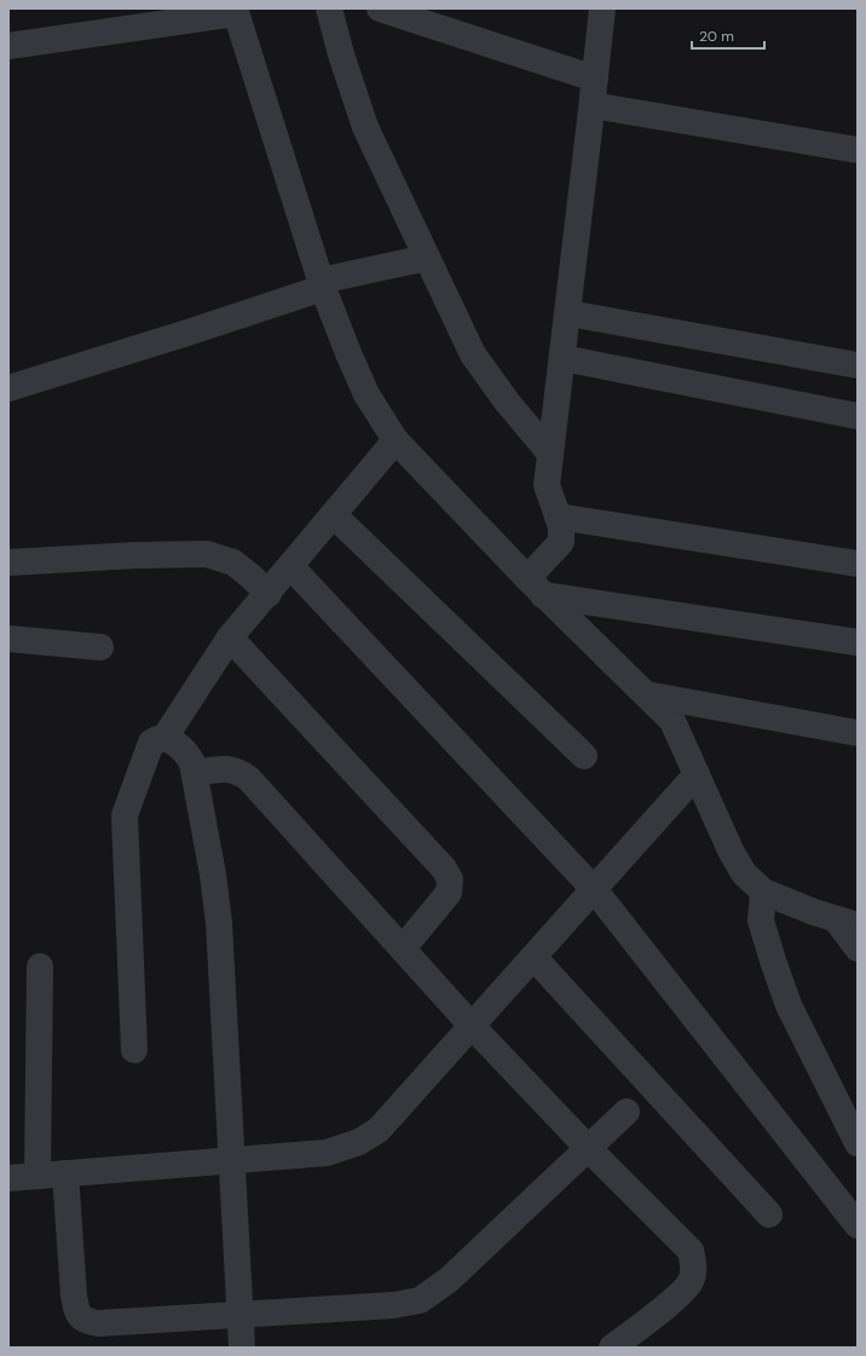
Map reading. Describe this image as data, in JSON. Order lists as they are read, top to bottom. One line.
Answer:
{"scale_bar":"20 m"}
